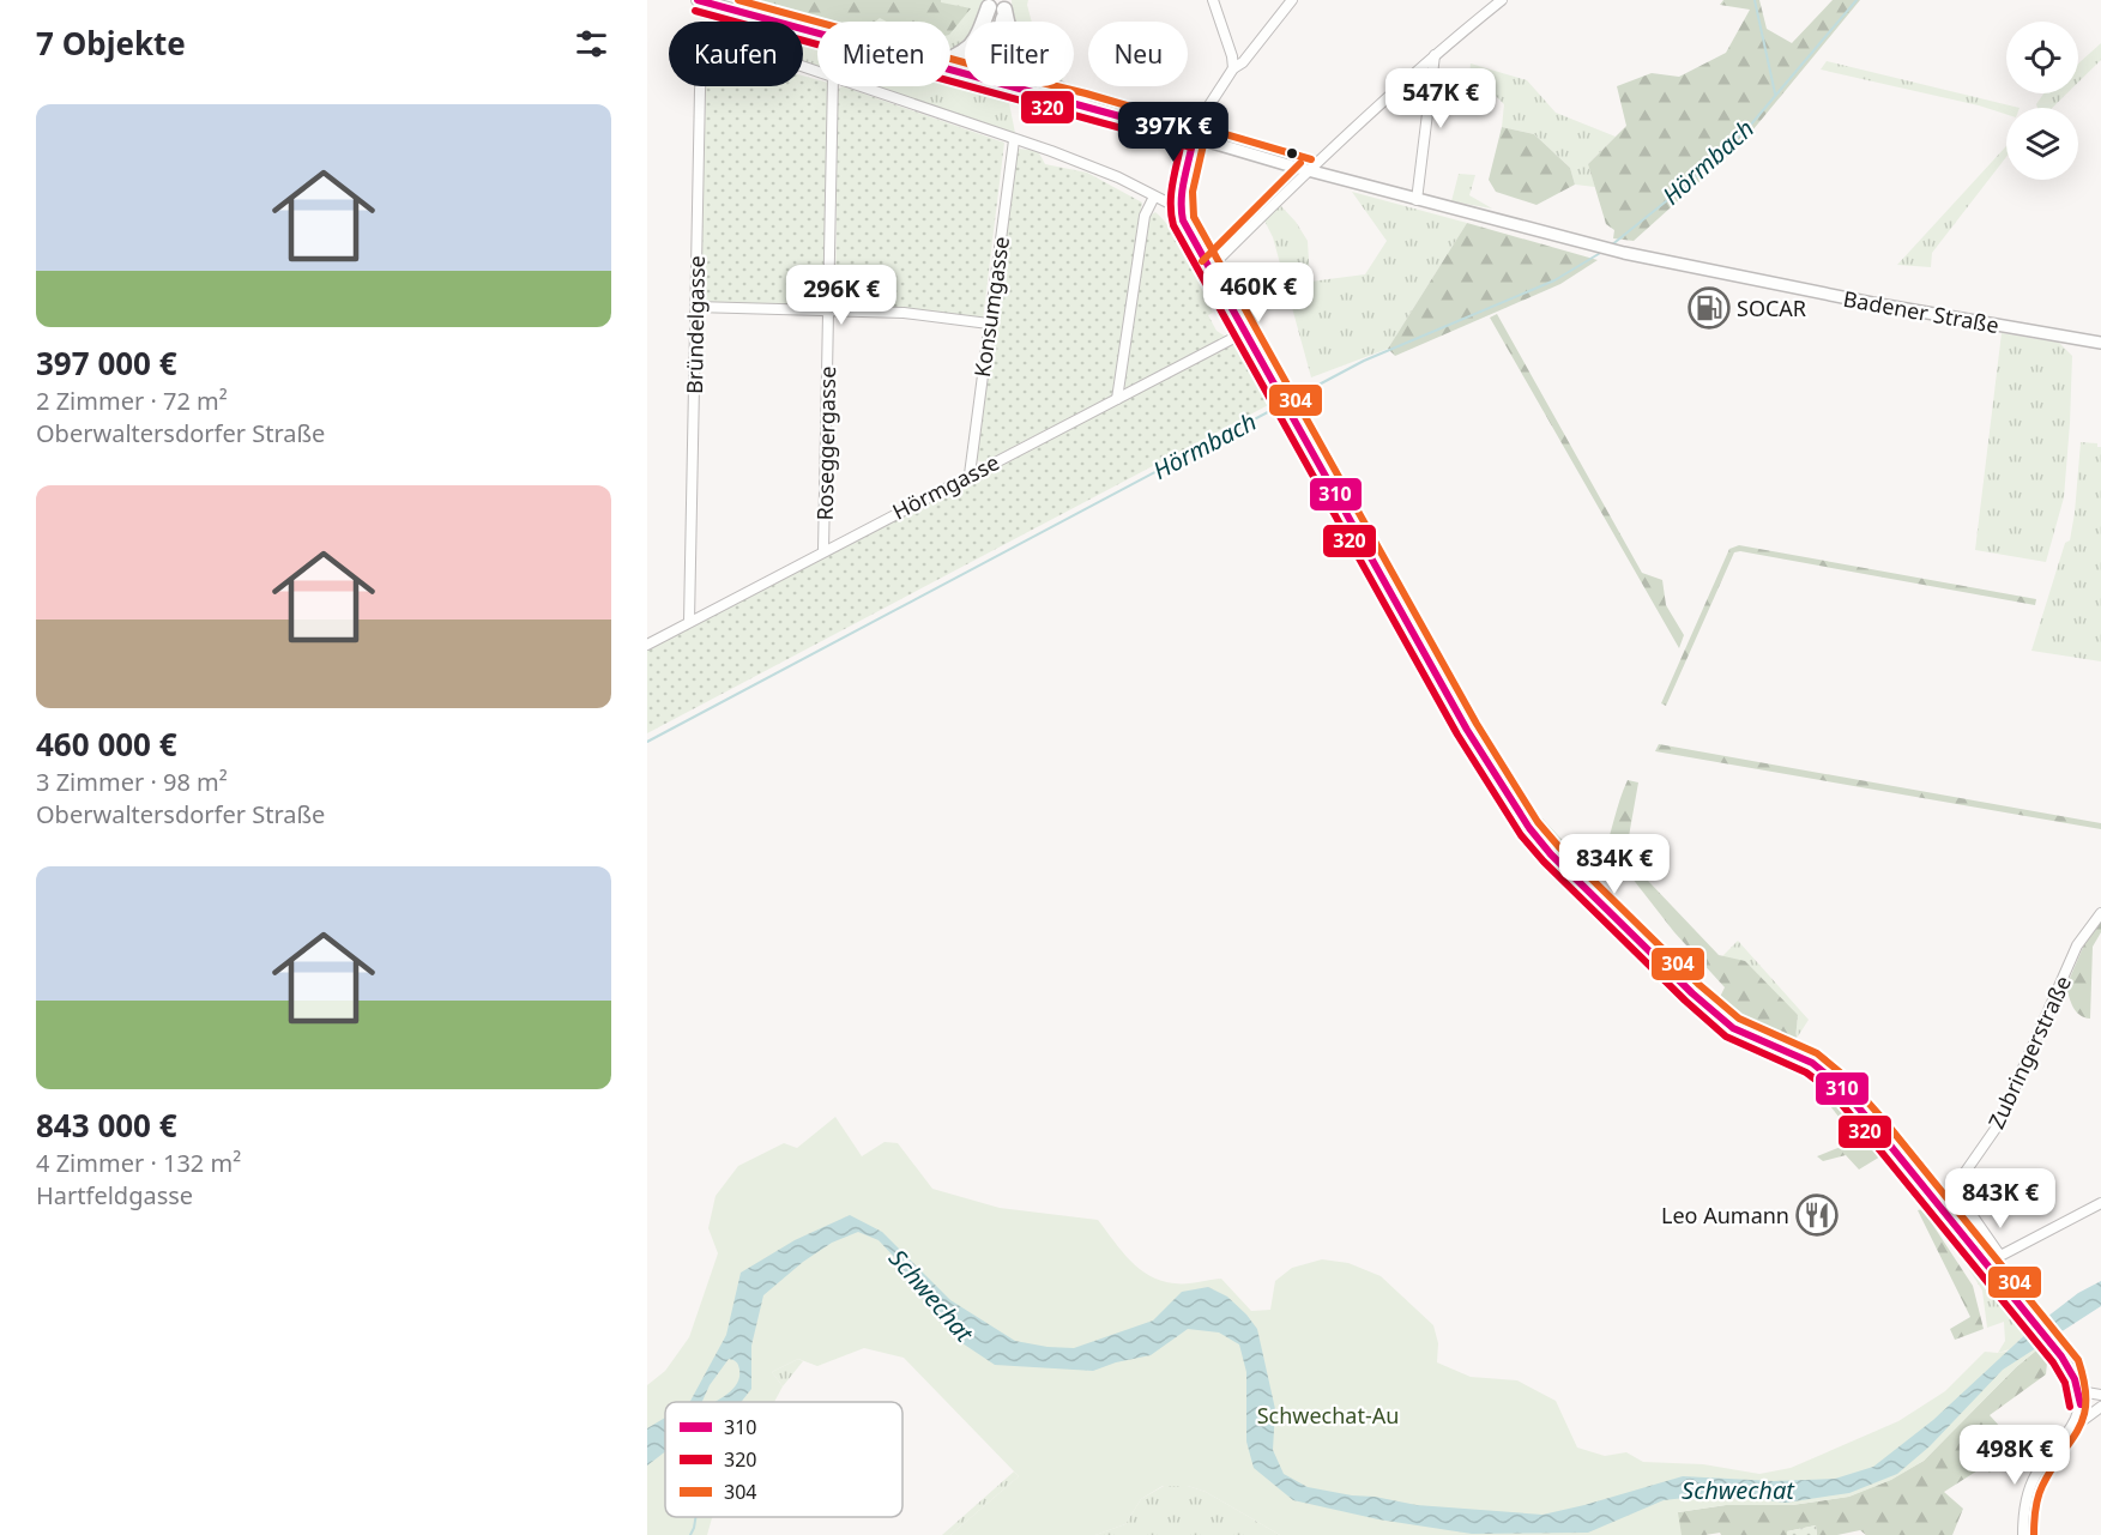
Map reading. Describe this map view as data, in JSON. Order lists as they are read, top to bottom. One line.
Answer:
{"streets":{"main road":["Badener Straße"],"street":["Konsumgasse","Bründelgasse","Roseggergasse","Hörmgasse","Zubringerstraße"]},"crossings":[["Konsumgasse","Hörmgasse"],["Bründelgasse","Hörmgasse"],["Roseggergasse","Hörmgasse"]],"water":["Hörmbach","Schwechat"],"parks":["Schwechat-Au"],"places":{"fuel station":["SOCAR"],"restaurant":["Leo Aumann"]},"lines":["transit line 310","transit line 304","transit line 320"],"legend":["310","320","304"],"page":{"heading":"7 Objekte","chip":["Kaufen","Mieten","Filter","Neu"],"price":["547K €","397K €","460K €","296K €","834K €","843K €","498K €"],"list":[{"name":"397 000 €","note":"2 Zimmer · 72 m² · Oberwaltersdorfer Straße"},{"name":"460 000 €","note":"3 Zimmer · 98 m² · Oberwaltersdorfer Straße"},{"name":"843 000 €","note":"4 Zimmer · 132 m² · Hartfeldgasse"}]}}
